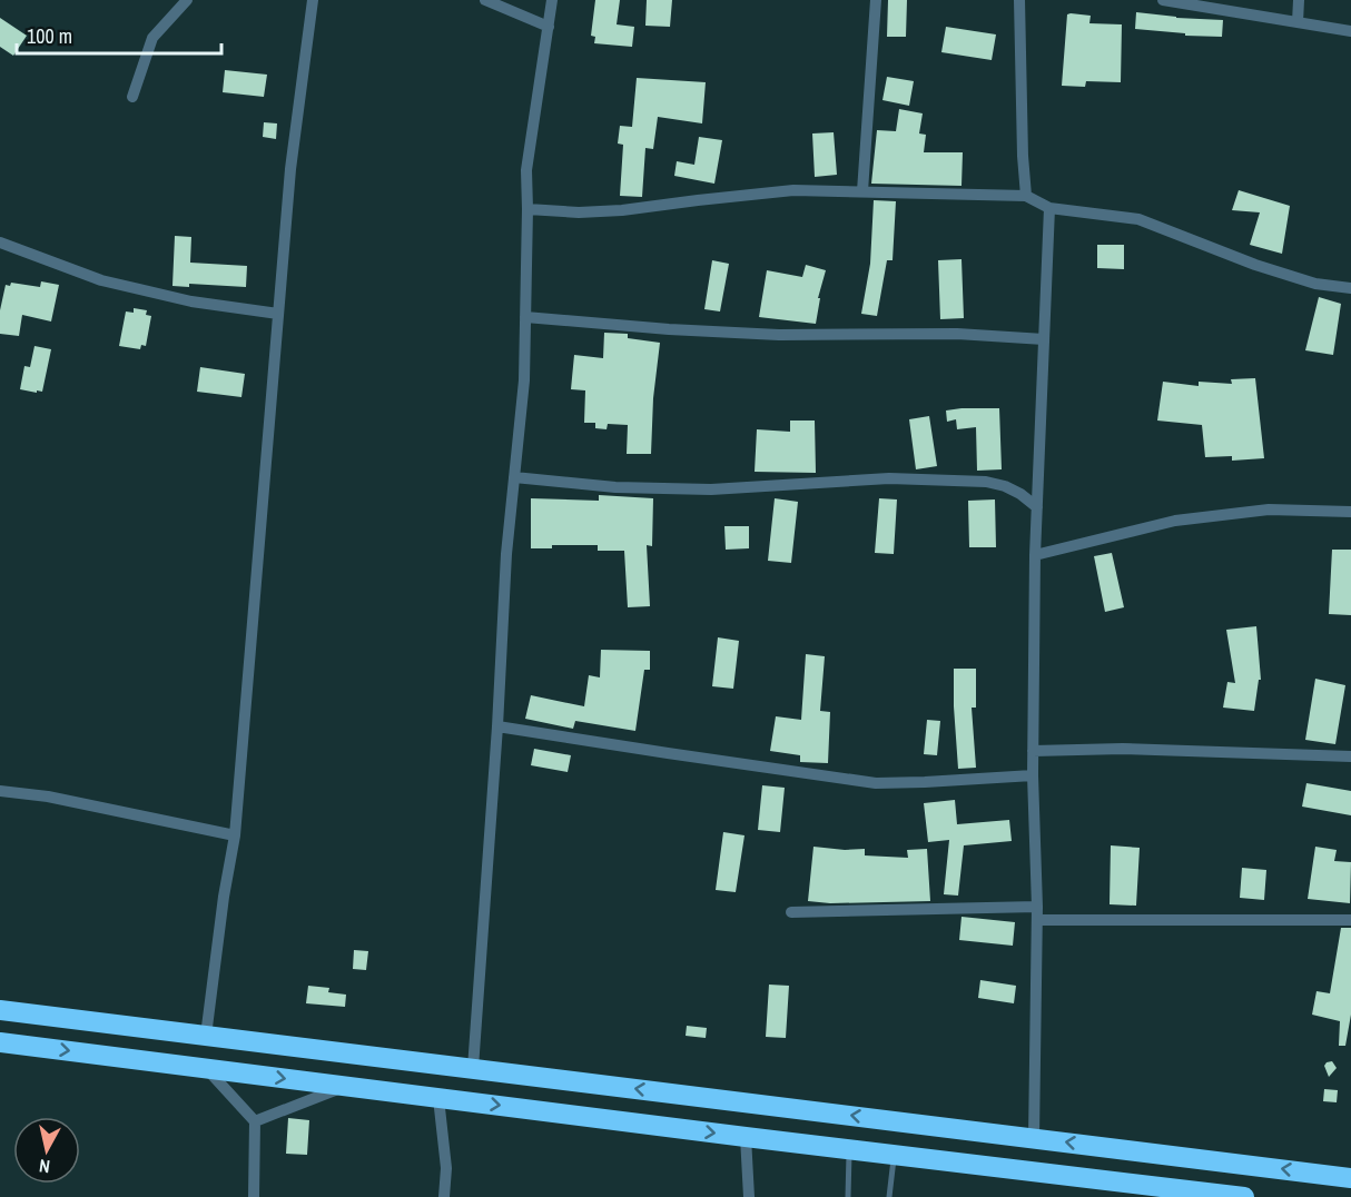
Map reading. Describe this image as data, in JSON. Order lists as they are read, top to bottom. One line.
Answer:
{"scale_bar":"100 m","north":"bottom"}
